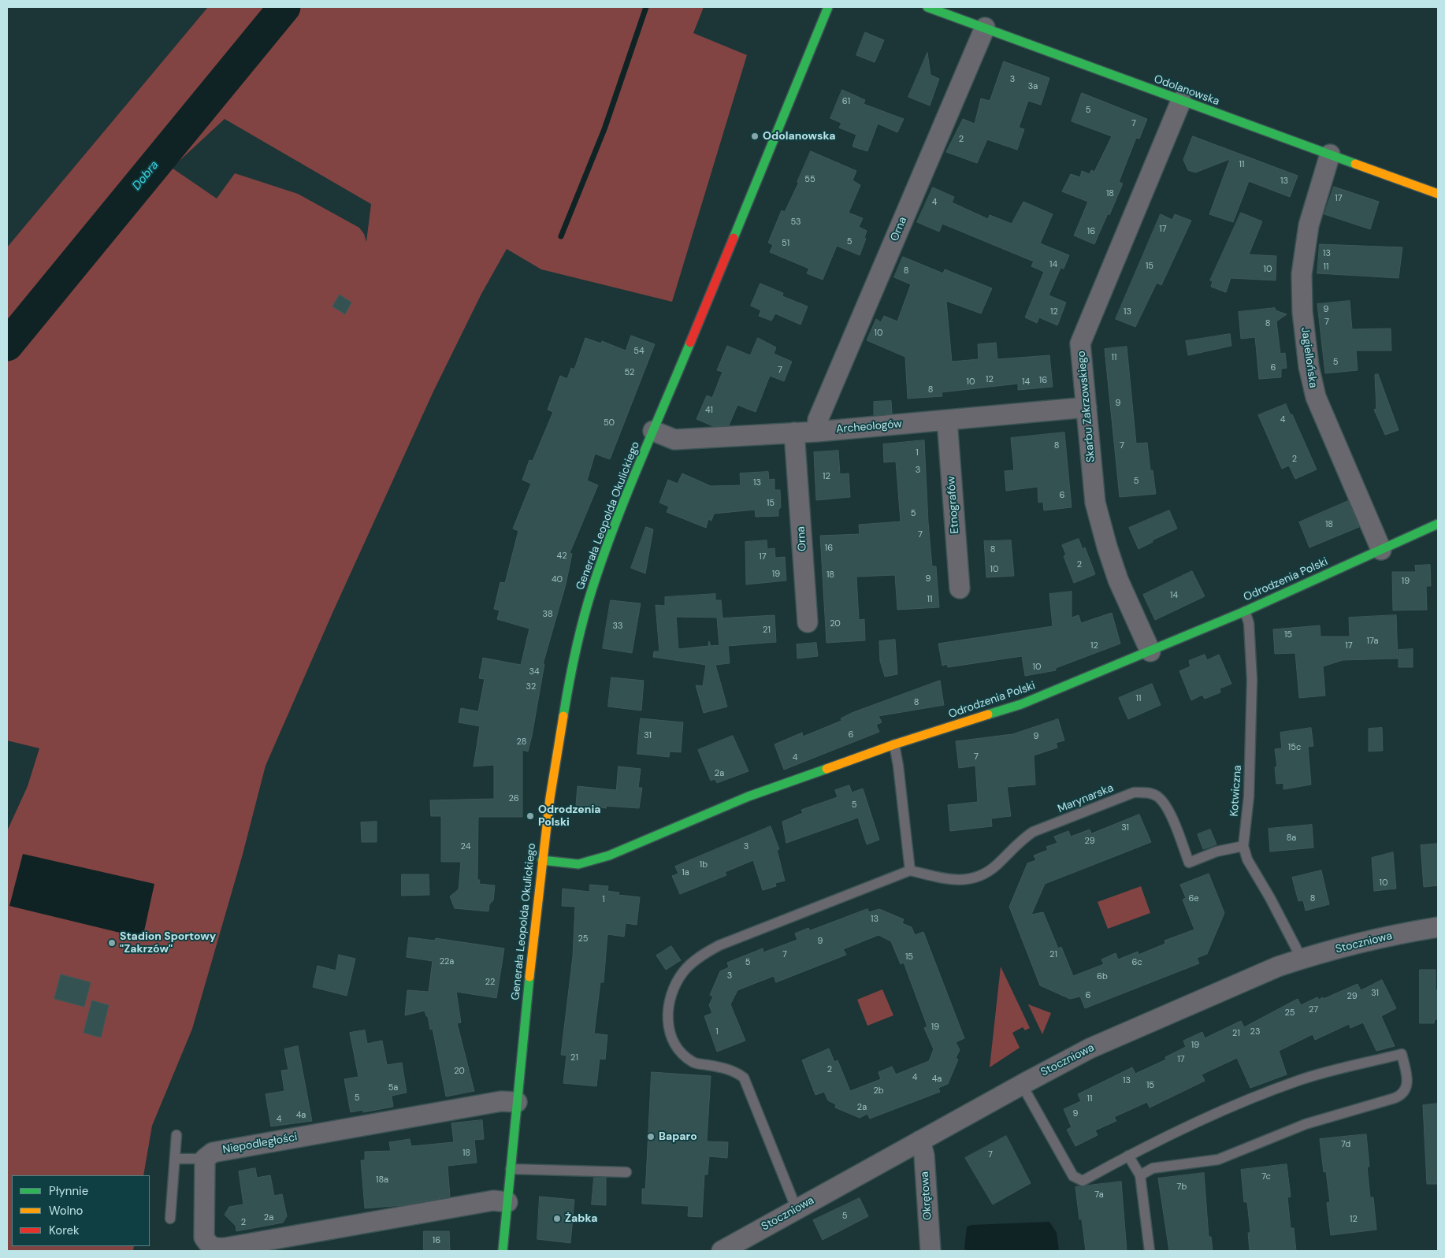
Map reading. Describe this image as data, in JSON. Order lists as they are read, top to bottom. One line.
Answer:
{"streets":{"street":["Odolanowska","Orna","Jagiellońska","Skarbu Zakrzowskiego","Archeologów","Etnografów","Generała Leopolda Okulickiego","Odrodzenia Polski","Stoczniowa","Niepodległości","Okrętowa"],"lane":["Kotwiczna","Marynarska"]},"crossings":[["Odolanowska","Orna"],["Odolanowska","Jagiellońska"],["Odolanowska","Skarbu Zakrzowskiego"],["Orna","Archeologów"],["Jagiellońska","Odrodzenia Polski"],["Skarbu Zakrzowskiego","Archeologów"],["Skarbu Zakrzowskiego","Odrodzenia Polski"],["Archeologów","Etnografów"],["Archeologów","Generała Leopolda Okulickiego"],["Generała Leopolda Okulickiego","Odrodzenia Polski"],["Generała Leopolda Okulickiego","Niepodległości"],["Odrodzenia Polski","Kotwiczna"],["Kotwiczna","Marynarska"],["Kotwiczna","Stoczniowa"],["Stoczniowa","Okrętowa"]],"water":["Dobra"],"places":["Odolanowska","Odrodzenia Polski","Stadion Sportowy \"Zakrzów\"","Baparo","Żabka"],"house_numbers":["3","3a","61","5","7","2","11","55","13","18","17","4","53","17","16","5","51","13","14","15","11","10","8","9","12","13","7","8","10","54","11","5","6","7","52","12","16","10","14","8","9","41","4","50","8","7","1","2","3","12","5","13","6","15","5","18","7","16","8","42","17","2","10","19","18","9","40","19","14","11","38","20","33","21","15","17a","12","17","10","34","32","11","8","6","31","9","28","15c","7","4","2a","26","5","31","8a","29","24","3","1b","1a","10","6e","8","1","13","25","9","7","21","15","22a","5","6c","3","6b","22","31","6","29","27","25","19","1","23","21","19","21","17","2","20","4","4a","13","15","5a","2b","5","11","2a","9","4a","4","7d","18","7","7c","18a","7b","7a","5","2a","12","2","16"],"legend":["Płynnie","Wolno","Korek"]}
